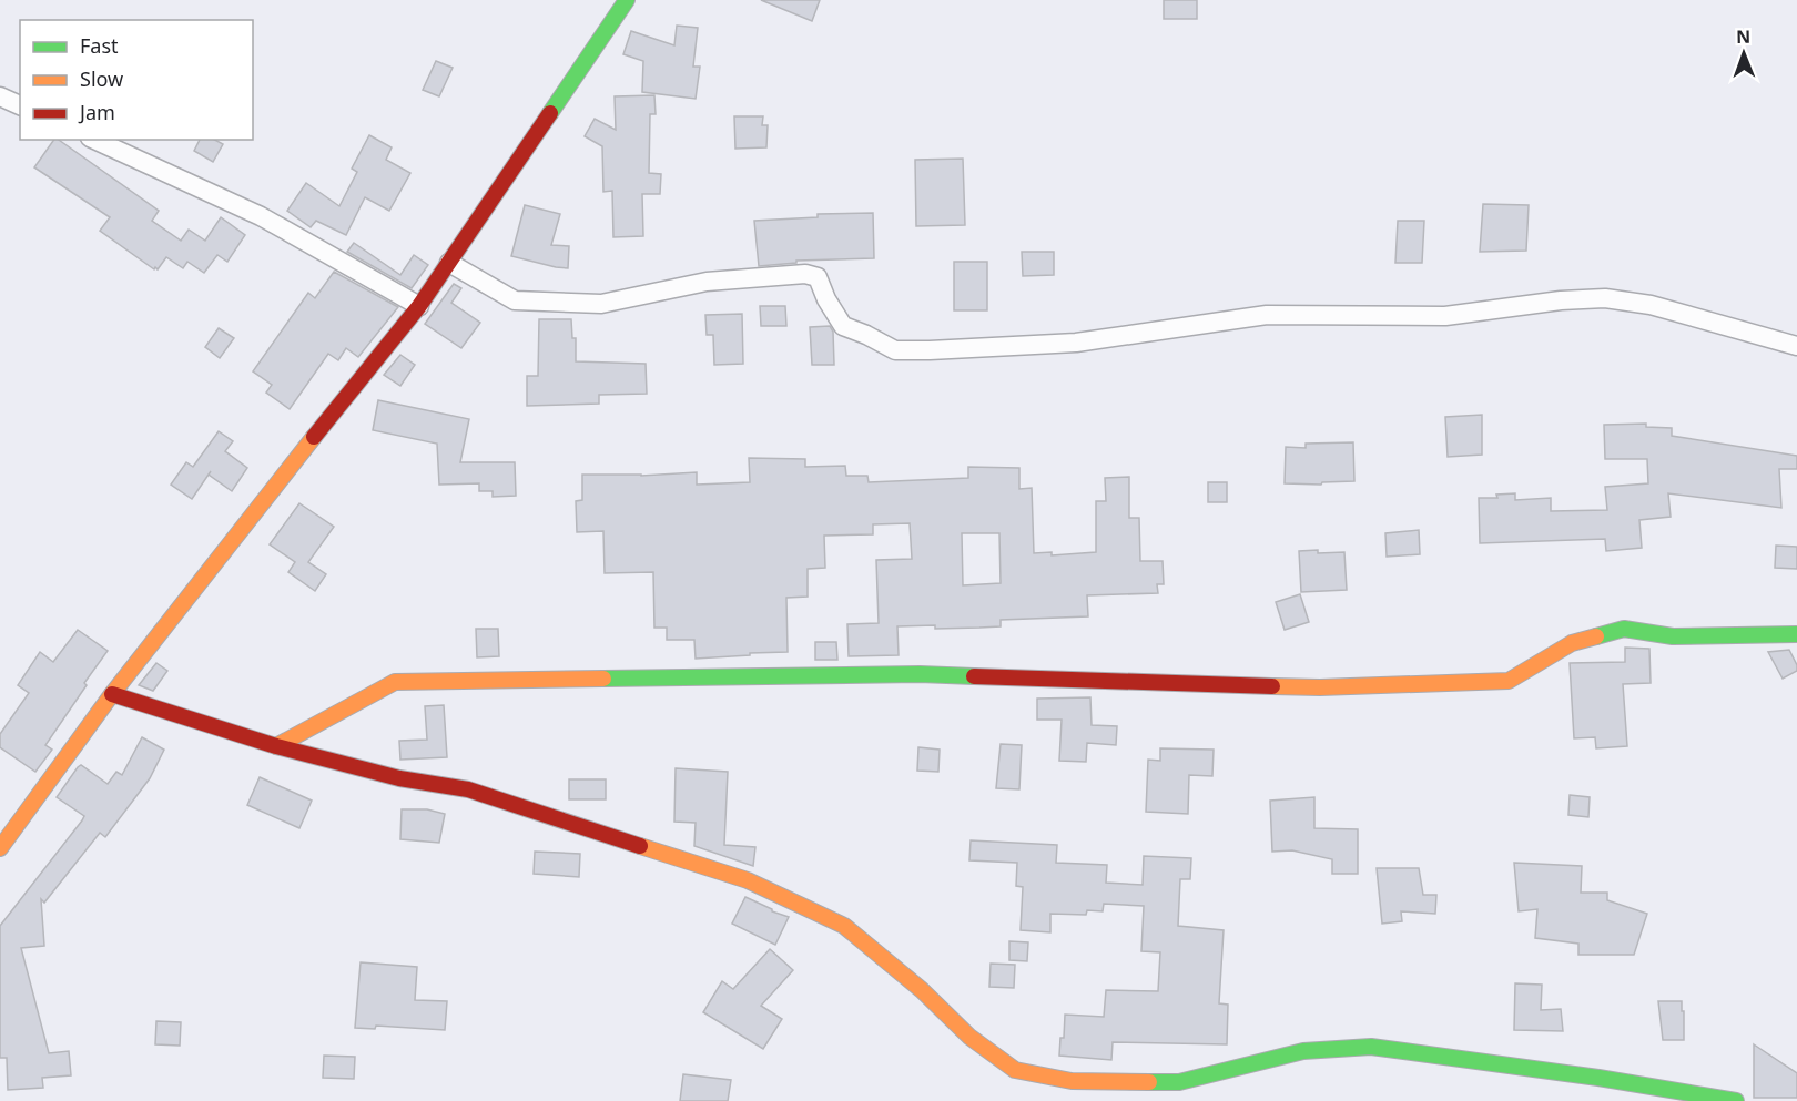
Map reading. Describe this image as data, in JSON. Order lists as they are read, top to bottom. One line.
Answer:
{"legend":["Fast","Slow","Jam"],"north":"top"}
